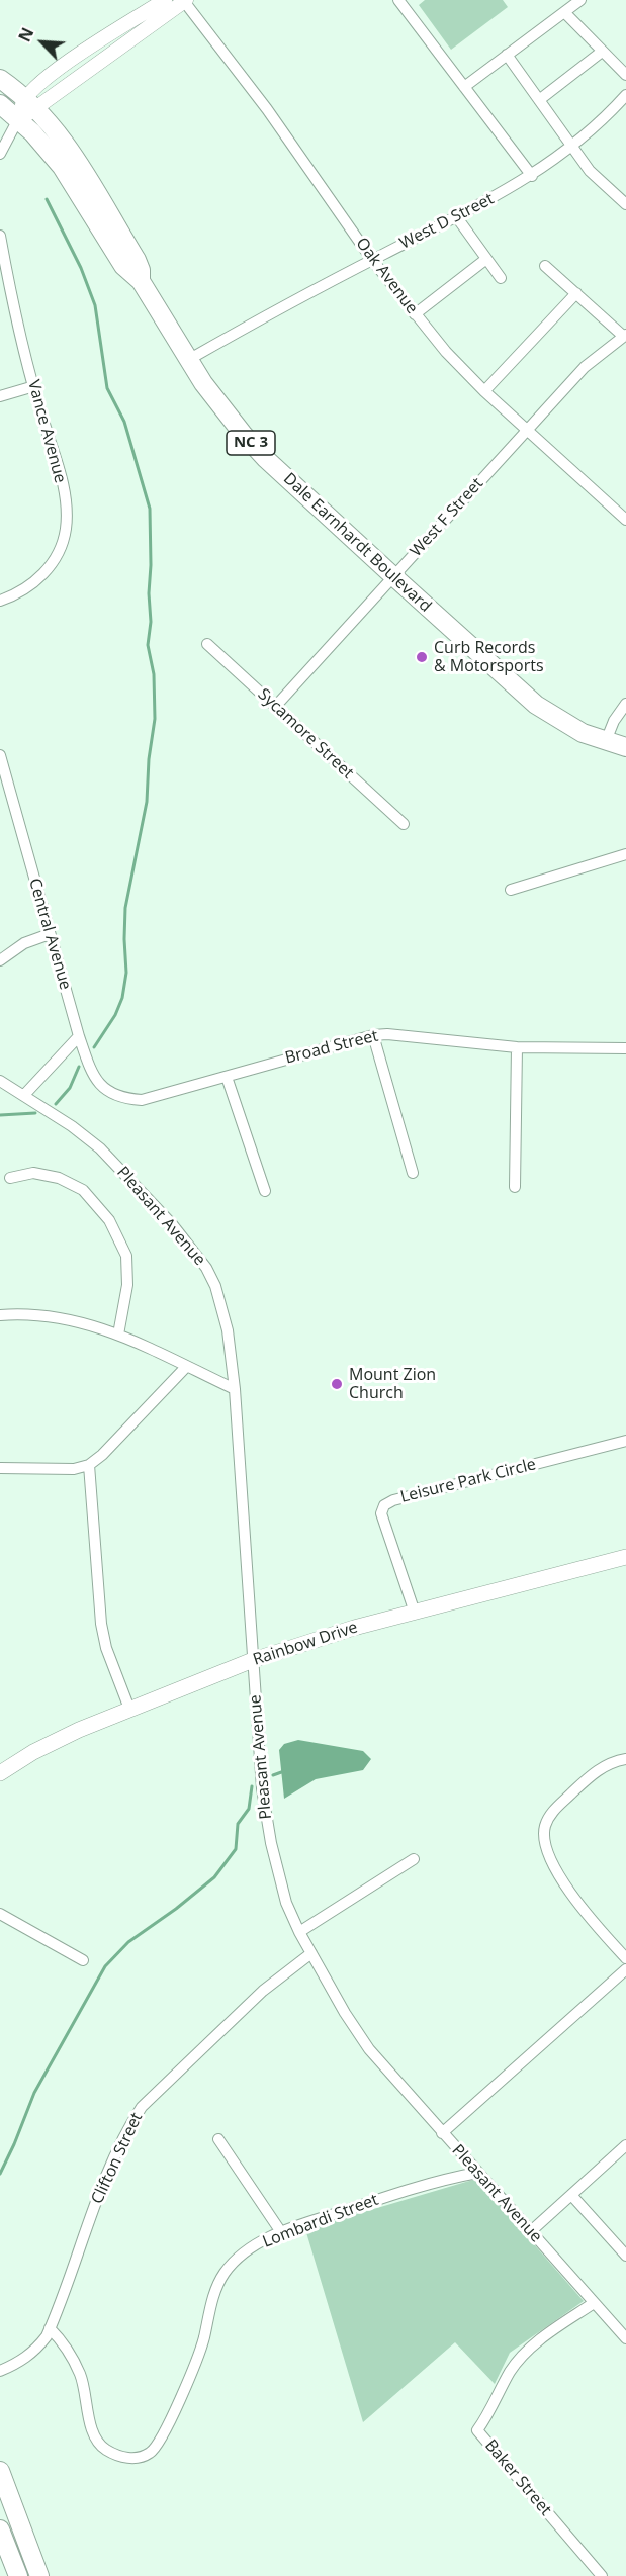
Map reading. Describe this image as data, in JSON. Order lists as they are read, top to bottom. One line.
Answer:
{"streets":{"main road":["NC 3","Dale Earnhardt Boulevard","Rainbow Drive"],"street":["West D Street","Oak Avenue","Vance Avenue","West F Street","Sycamore Street","Central Avenue","Broad Street","Pleasant Avenue","Leisure Park Circle","Clifton Street","Lombardi Street","Baker Street"]},"crossings":[["West D Street","Oak Avenue"],["West D Street","Dale Earnhardt Boulevard"],["Oak Avenue","West F Street"],["West F Street","Dale Earnhardt Boulevard"],["West F Street","Sycamore Street"],["Central Avenue","Broad Street"],["Pleasant Avenue","Rainbow Drive"],["Pleasant Avenue","Clifton Street"],["Pleasant Avenue","Lombardi Street"],["Pleasant Avenue","Baker Street"],["Leisure Park Circle","Rainbow Drive"],["Clifton Street","Lombardi Street"]],"places":["Curb Records & Motorsports","Mount Zion Church"],"north":"top left"}
